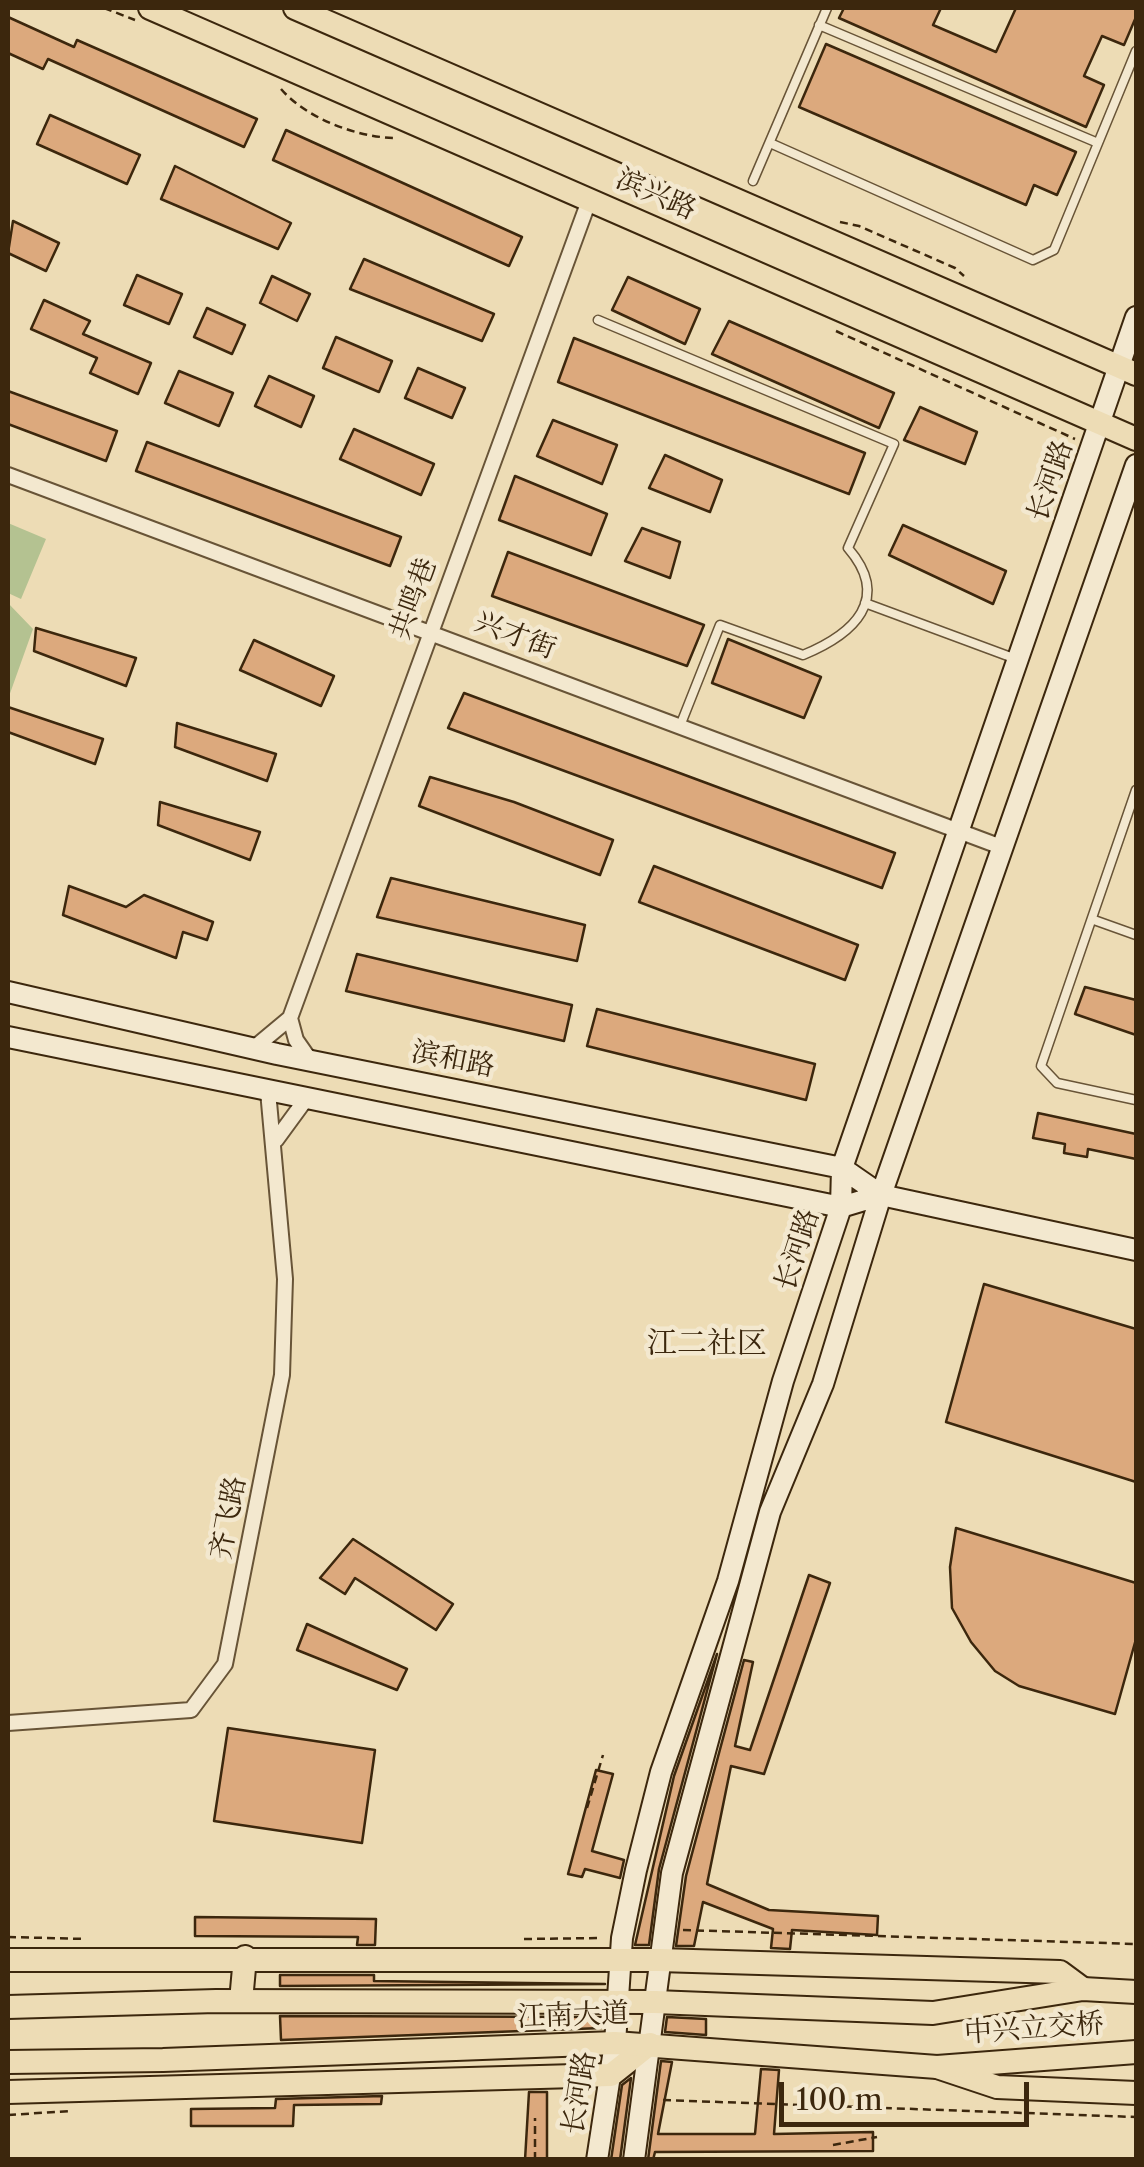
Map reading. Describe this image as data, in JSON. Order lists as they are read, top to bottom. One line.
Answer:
{"streets":{"main road":["滨兴路","长河路","滨和路","江南大道","中兴立交桥"],"street":["共鸣巷","兴才街","齐飞路"]},"crossings":[["滨兴路","长河路"],["滨兴路","共鸣巷"],["长河路","兴才街"],["长河路","滨和路"],["长河路","江南大道"],["共鸣巷","兴才街"],["滨和路","齐飞路"],["江南大道","中兴立交桥"]],"districts":["江二社区"],"scale_bar":"100 m"}
